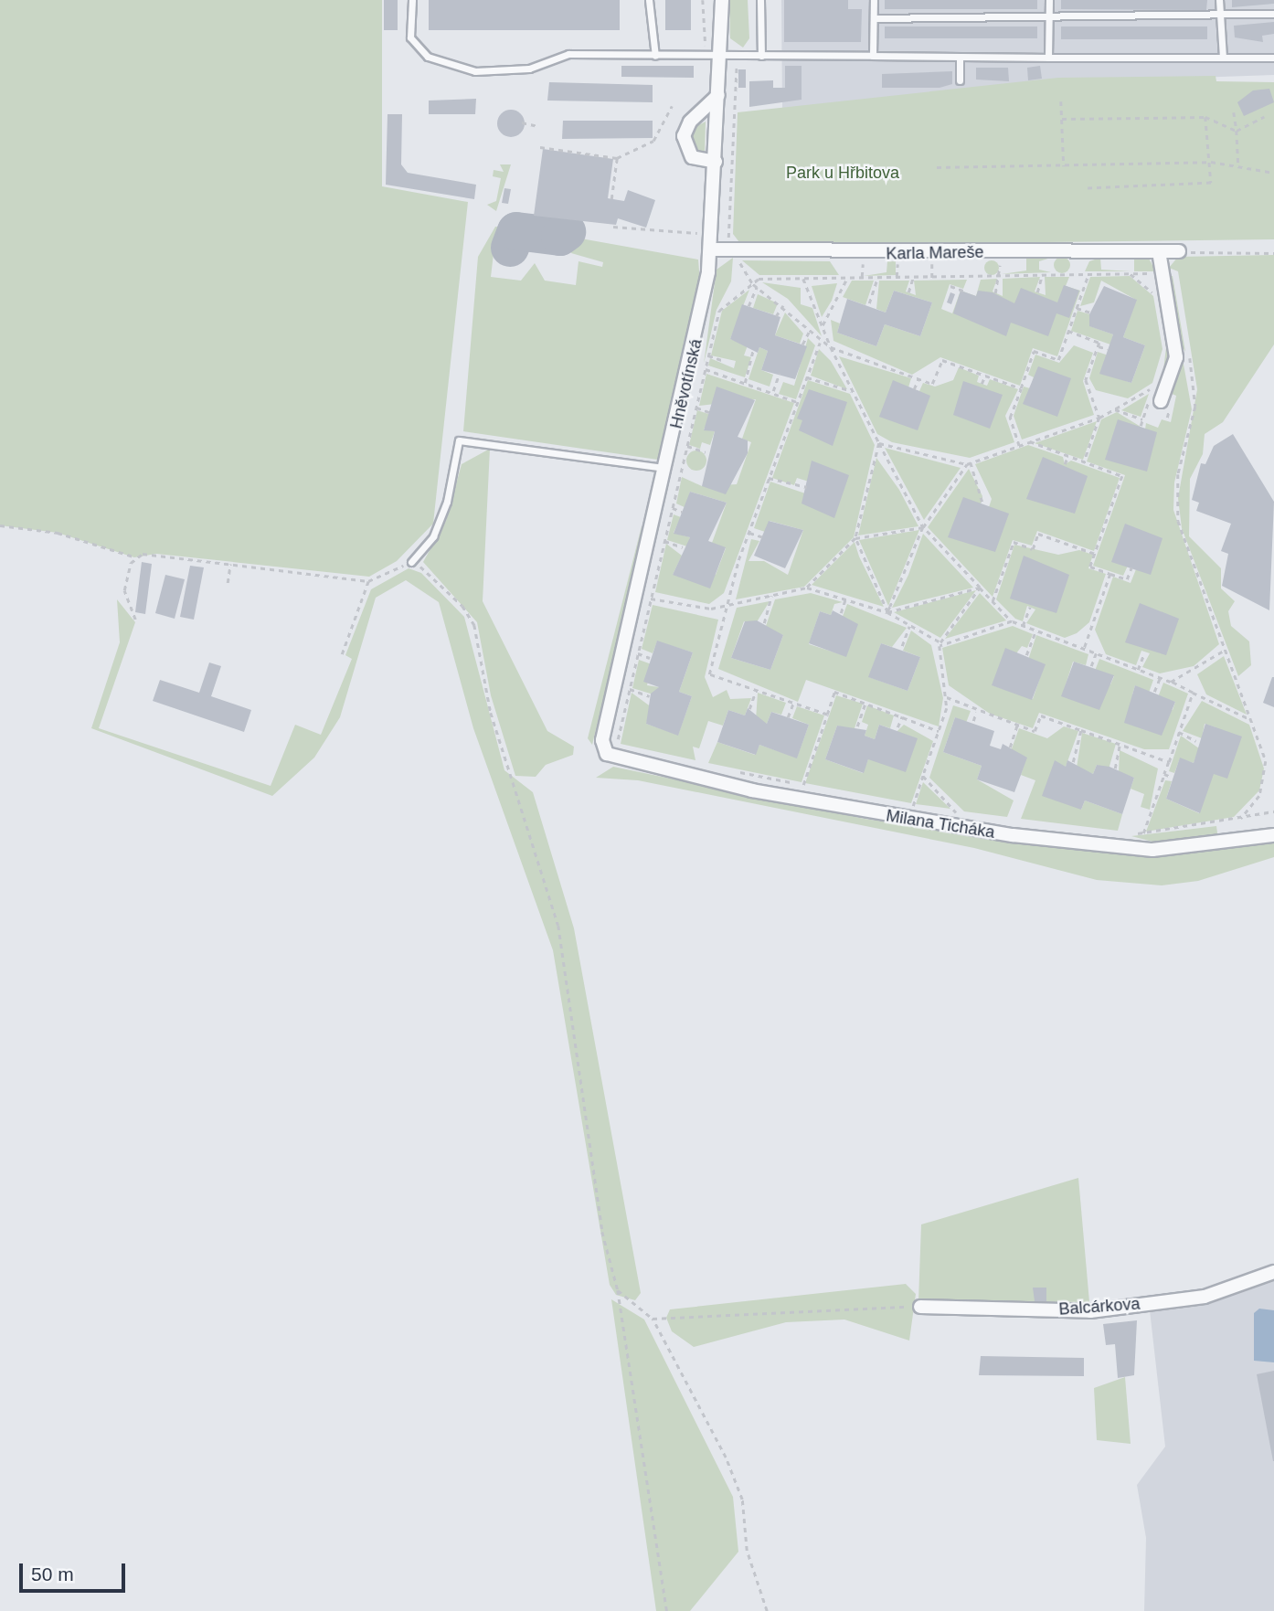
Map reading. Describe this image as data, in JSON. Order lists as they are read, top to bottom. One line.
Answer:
{"streets":{"street":["Karla Mareše","Hněvotínská","Milana Ticháka","Balcárkova"]},"crossings":[["Karla Mareše","Hněvotínská"],["Hněvotínská","Milana Ticháka"]],"parks":["Park u Hřbitova"],"scale_bar":"50 m"}
